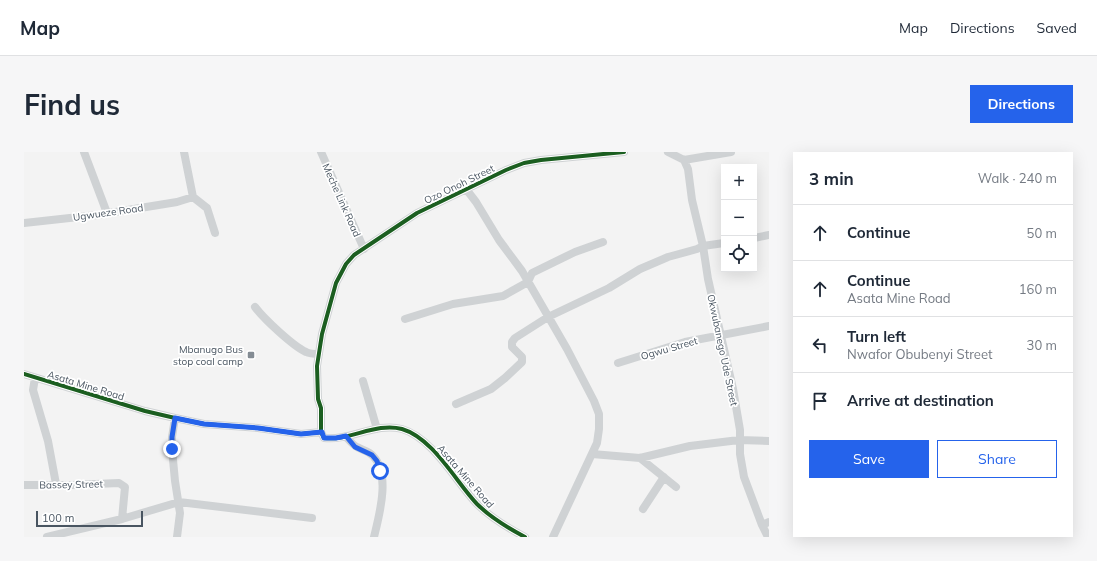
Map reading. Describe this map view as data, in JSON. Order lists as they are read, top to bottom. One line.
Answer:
{"streets":{"street":["Ozo Onoh Street","Meche Link Road","Ugwueze Road","Ogwu Street","Okwubanego Ude Street","Asata Mine Road","Bassey Street"]},"crossings":[["Ozo Onoh Street","Meche Link Road"],["Ozo Onoh Street","Asata Mine Road"],["Ogwu Street","Okwubanego Ude Street"]],"places":{"transit":["Mbanugo Bus stop coal camp"]},"scale_bar":"100 m","page":{"header":"Map","nav":["Map","Directions","Saved"],"buttons":["Directions",["Save","Share"]],"title":"Find us","heading":["3 min","Walk · 240 m"],"map_buttons":["+","−"],"list":[["Continue","50 m"],["Continue","Asata Mine Road","160 m"],["Turn left","Nwafor Obubenyi Street","30 m"],"Arrive at destination"],"scale":"100 m"}}
